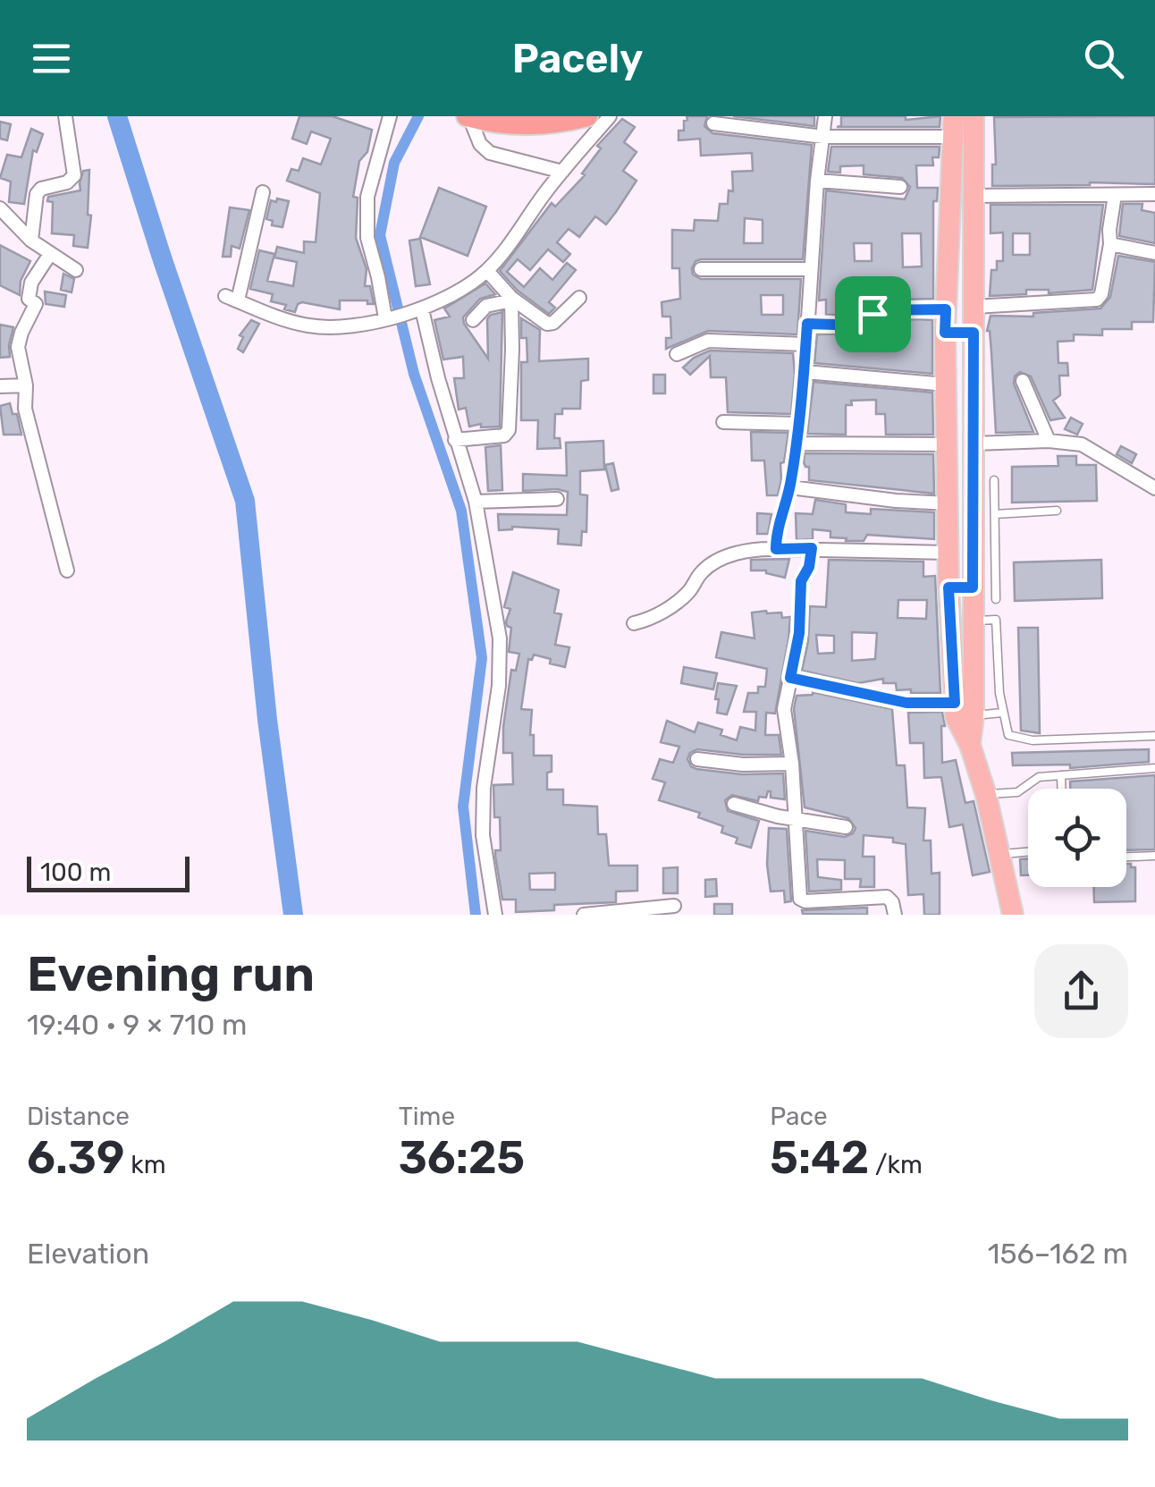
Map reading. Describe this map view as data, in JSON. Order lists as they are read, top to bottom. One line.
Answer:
{"scale_bar":"100 m","page":{"header":"Pacely","scale":"100 m","heading":["Evening run","19:40 · 9 × 710 m"],"stats":[["Distance","6.39 km"],["Time","36:25"],["Pace","5:42 /km"]],"chart":["Elevation","156–162 m"]}}
